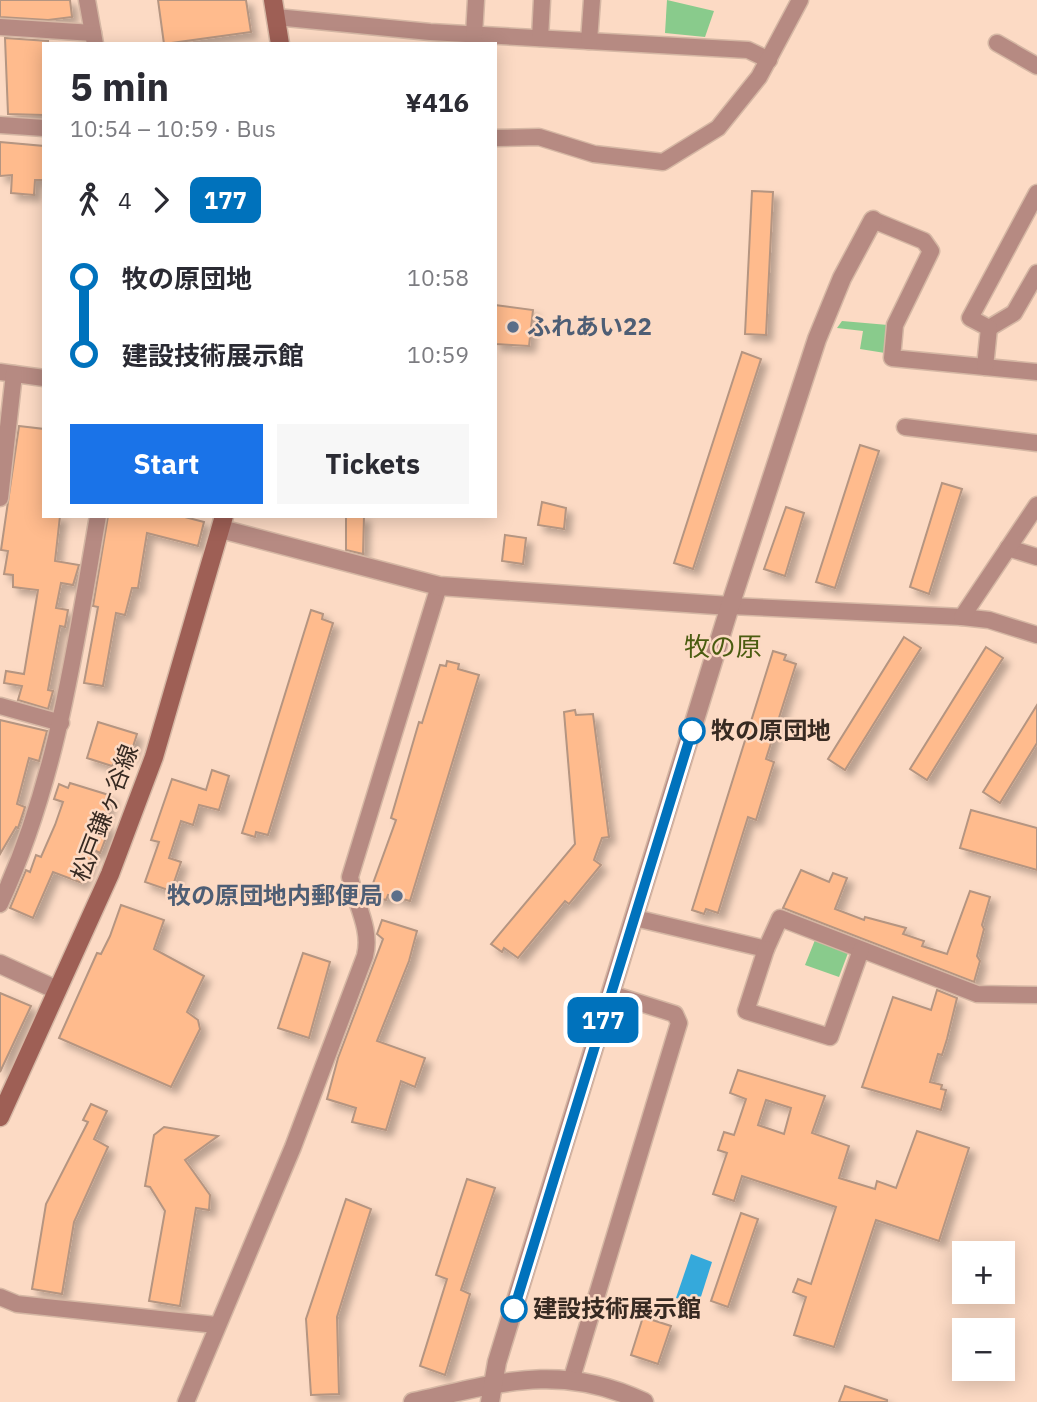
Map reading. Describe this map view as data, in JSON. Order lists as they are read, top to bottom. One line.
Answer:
{"streets":{"main road":["松戸鎌ヶ谷線"]},"districts":["牧の原"],"places":["ふれあい22","牧の原団地","牧の原団地内郵便局","建設技術展示館"],"lines":["bus line 177"],"page":{"on_map":"177","heading":["5 min","10:54 – 10:59 · Bus","¥416"],"legs":["4","177"],"list":[{"name":"牧の原団地","value":"10:58"},{"name":"建設技術展示館","value":"10:59"}],"buttons":["Start","Tickets"],"map_buttons":["+","−"]}}
